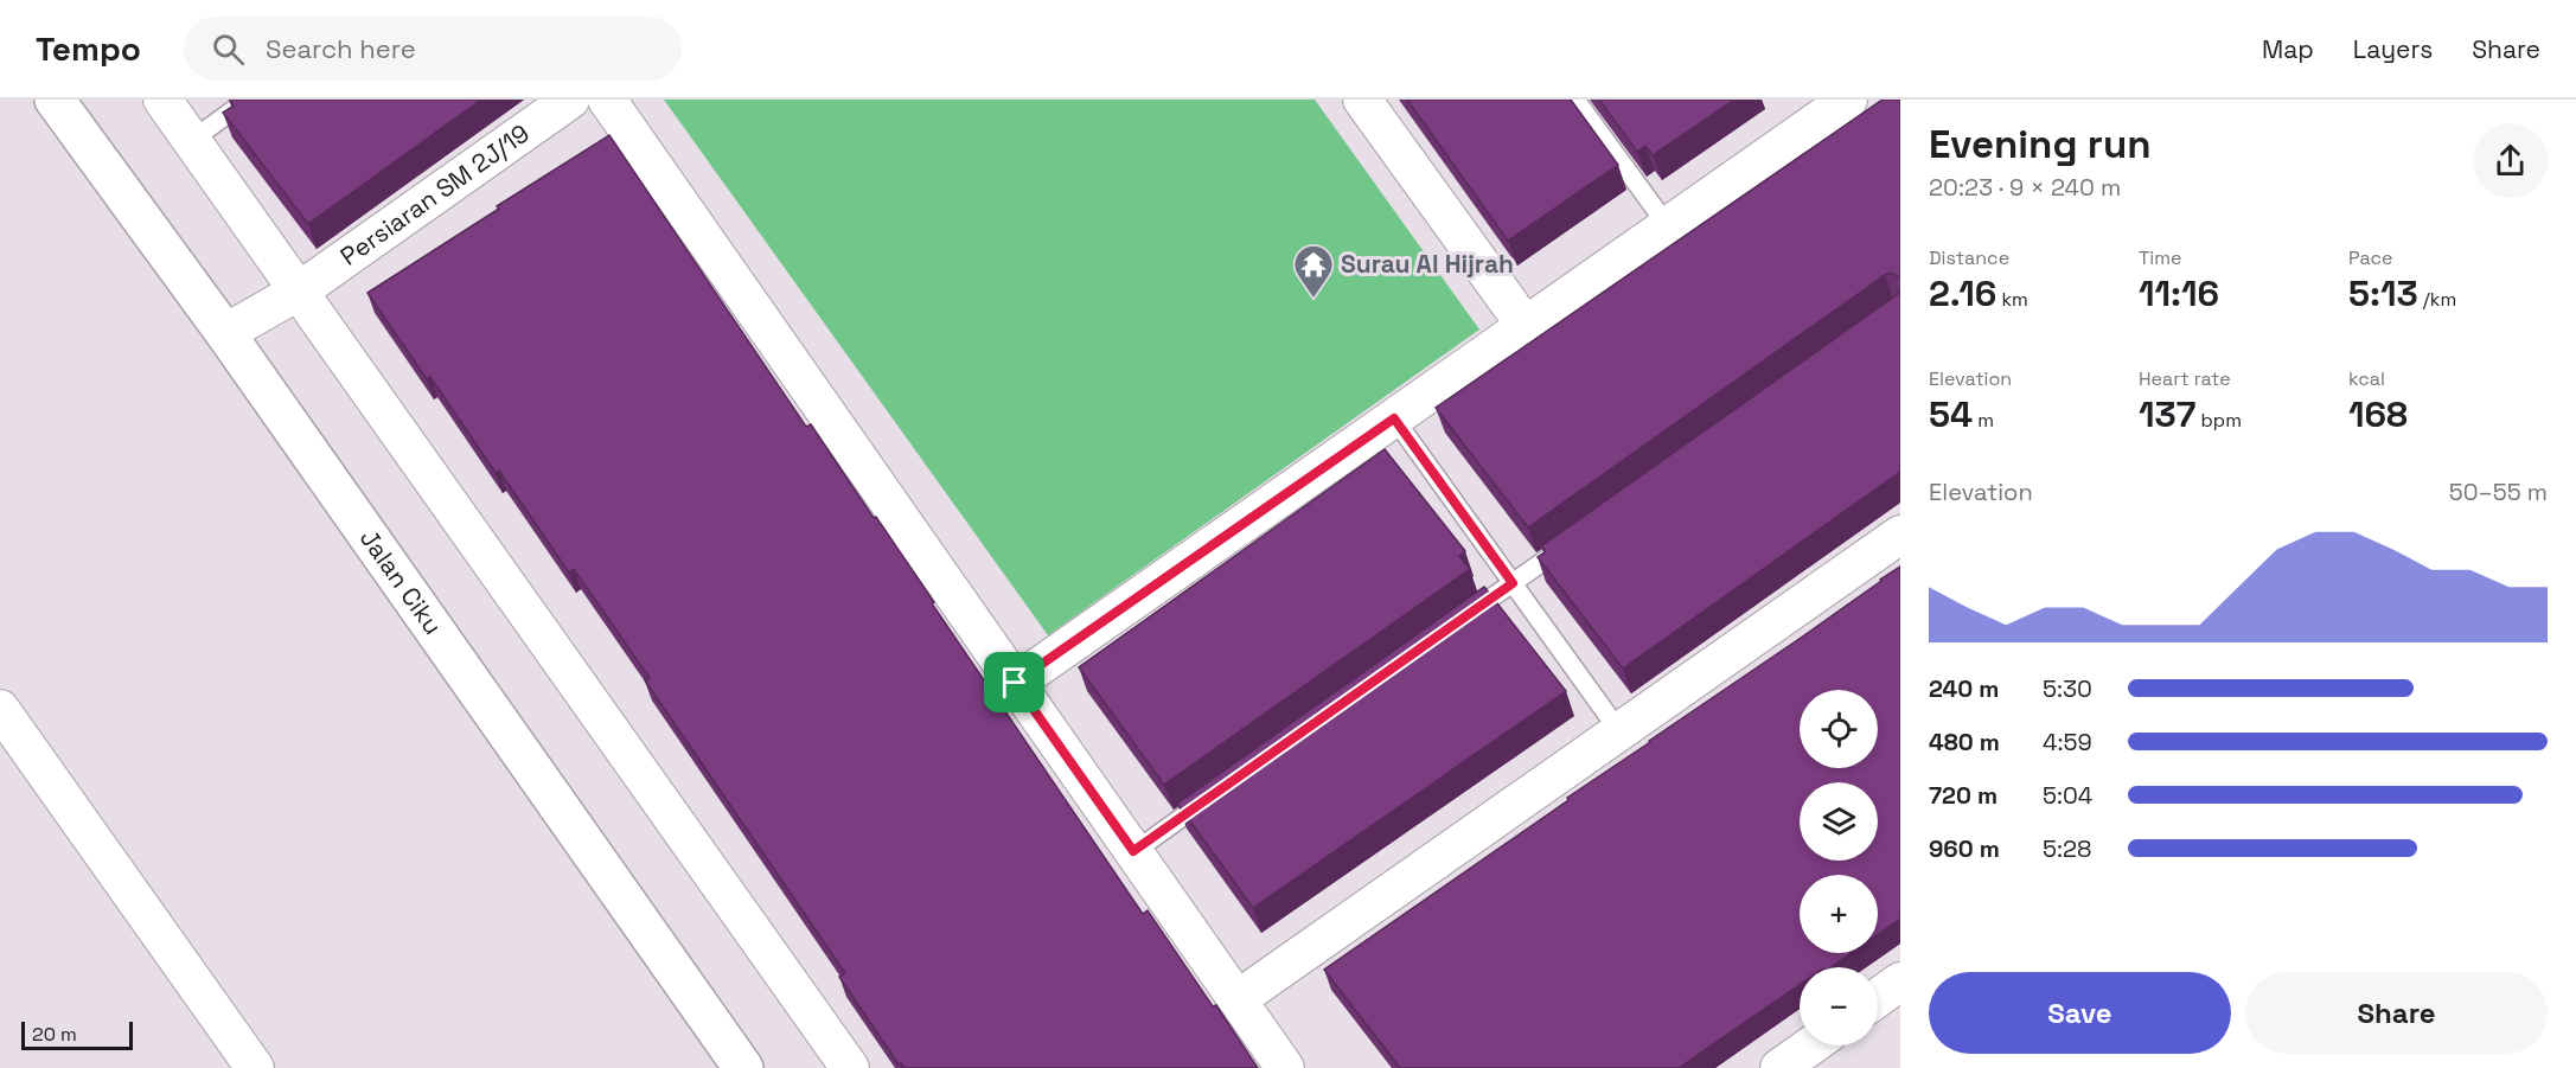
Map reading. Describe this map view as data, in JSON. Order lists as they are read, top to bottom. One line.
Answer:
{"streets":{"street":["Persiaran SM 2J/19","Jalan Ciku"]},"crossings":[["Persiaran SM 2J/19","Jalan Ciku"]],"places":{"temple":["Surau Al Hijrah"]},"scale_bar":"20 m","page":{"header":"Tempo","search":"Search here","nav":["Map","Layers","Share"],"heading":["Evening run","20:23 · 9 × 240 m"],"stats":[["Distance","2.16 km"],["Time","11:16"],["Pace","5:13 /km"],["Elevation","54 m"],["Heart rate","137 bpm"],["kcal","168"]],"chart":["Elevation","50–55 m"],"list":[{"name":"240 m","note":"5:30"},{"name":"480 m","note":"4:59"},{"name":"720 m","note":"5:04"},{"name":"960 m","note":"5:28"}],"map_buttons":["+","−"],"buttons":["Save","Share"],"scale":"20 m"}}
